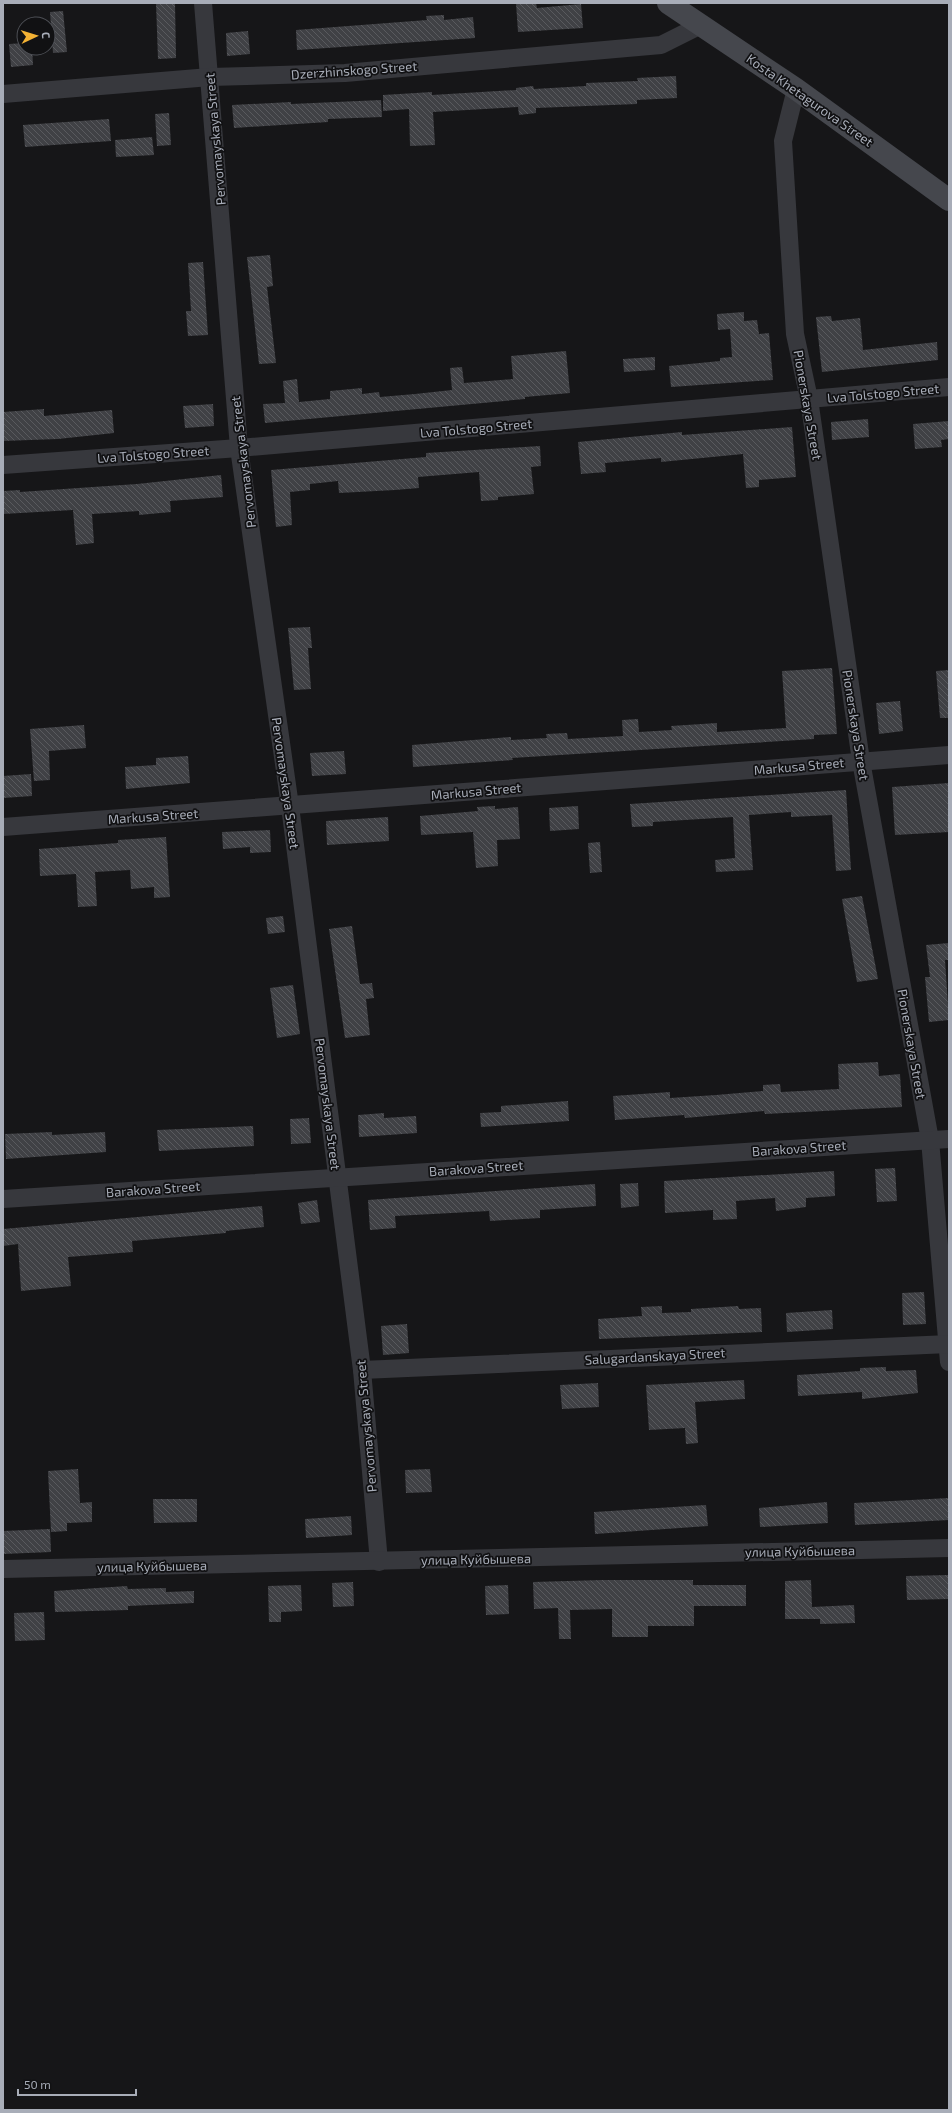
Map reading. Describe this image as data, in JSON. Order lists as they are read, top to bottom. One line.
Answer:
{"streets":{"main road":["Kosta Khetagurova Street"],"street":["Dzerzhinskogo Street","Pervomayskaya Street","Lva Tolstogo Street","Pionerskaya Street","Markusa Street","Barakova Street","Salugardanskaya Street","улица Куйбышева"]},"crossings":[["Dzerzhinskogo Street","Kosta Khetagurova Street"],["Dzerzhinskogo Street","Pervomayskaya Street"],["Kosta Khetagurova Street","Pionerskaya Street"],["Pervomayskaya Street","Lva Tolstogo Street"],["Pervomayskaya Street","Markusa Street"],["Pervomayskaya Street","Barakova Street"],["Pervomayskaya Street","Salugardanskaya Street"],["Pervomayskaya Street","улица Куйбышева"],["Lva Tolstogo Street","Pionerskaya Street"],["Pionerskaya Street","Markusa Street"],["Pionerskaya Street","Barakova Street"],["Pionerskaya Street","Salugardanskaya Street"]],"scale_bar":"50 m","north":"right"}
